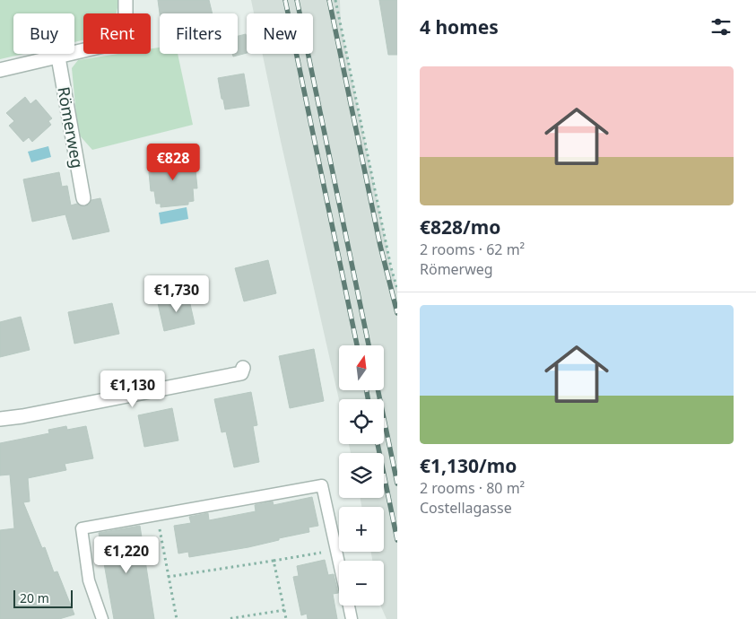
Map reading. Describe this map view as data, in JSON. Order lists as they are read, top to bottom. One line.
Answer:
{"streets":{"street":["Römerweg"]},"scale_bar":"20 m","north":"top","page":{"heading":"4 homes","chip":["Buy","Rent","Filters","New"],"list":[{"name":"€828/mo","note":"2 rooms · 62 m² · Römerweg"},{"name":"€1,130/mo","note":"2 rooms · 80 m² · Costellagasse"}],"price":["€828","€1,730","€1,130","€1,220"],"map_buttons":["+","−"],"scale":"20 m"}}
